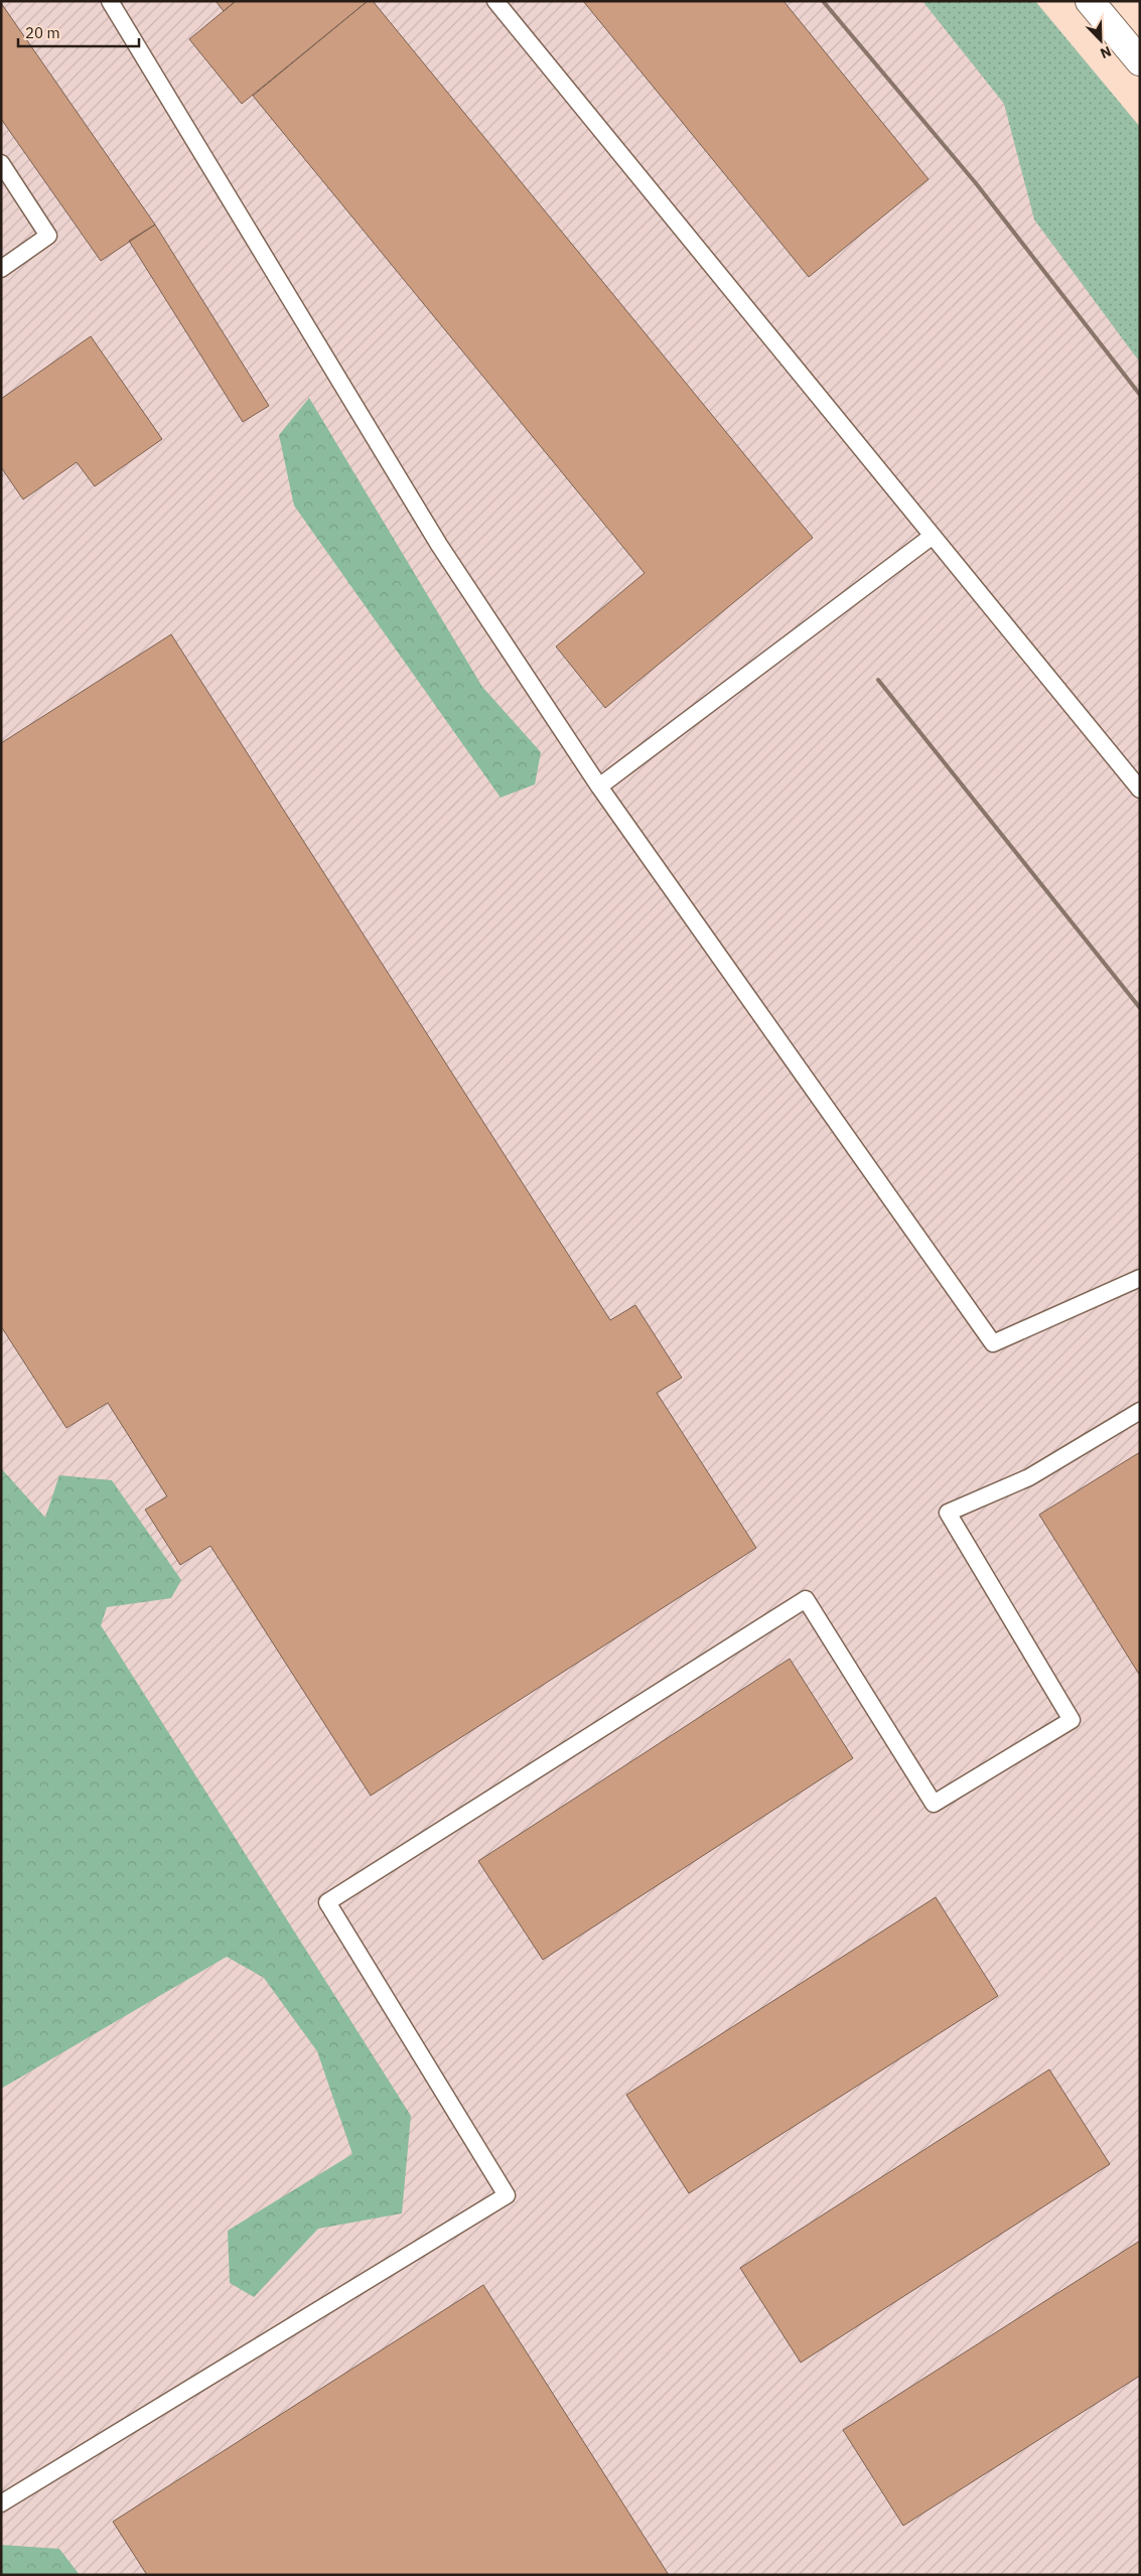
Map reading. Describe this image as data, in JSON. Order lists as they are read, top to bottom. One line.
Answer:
{"scale_bar":"20 m","north":"bottom right"}
